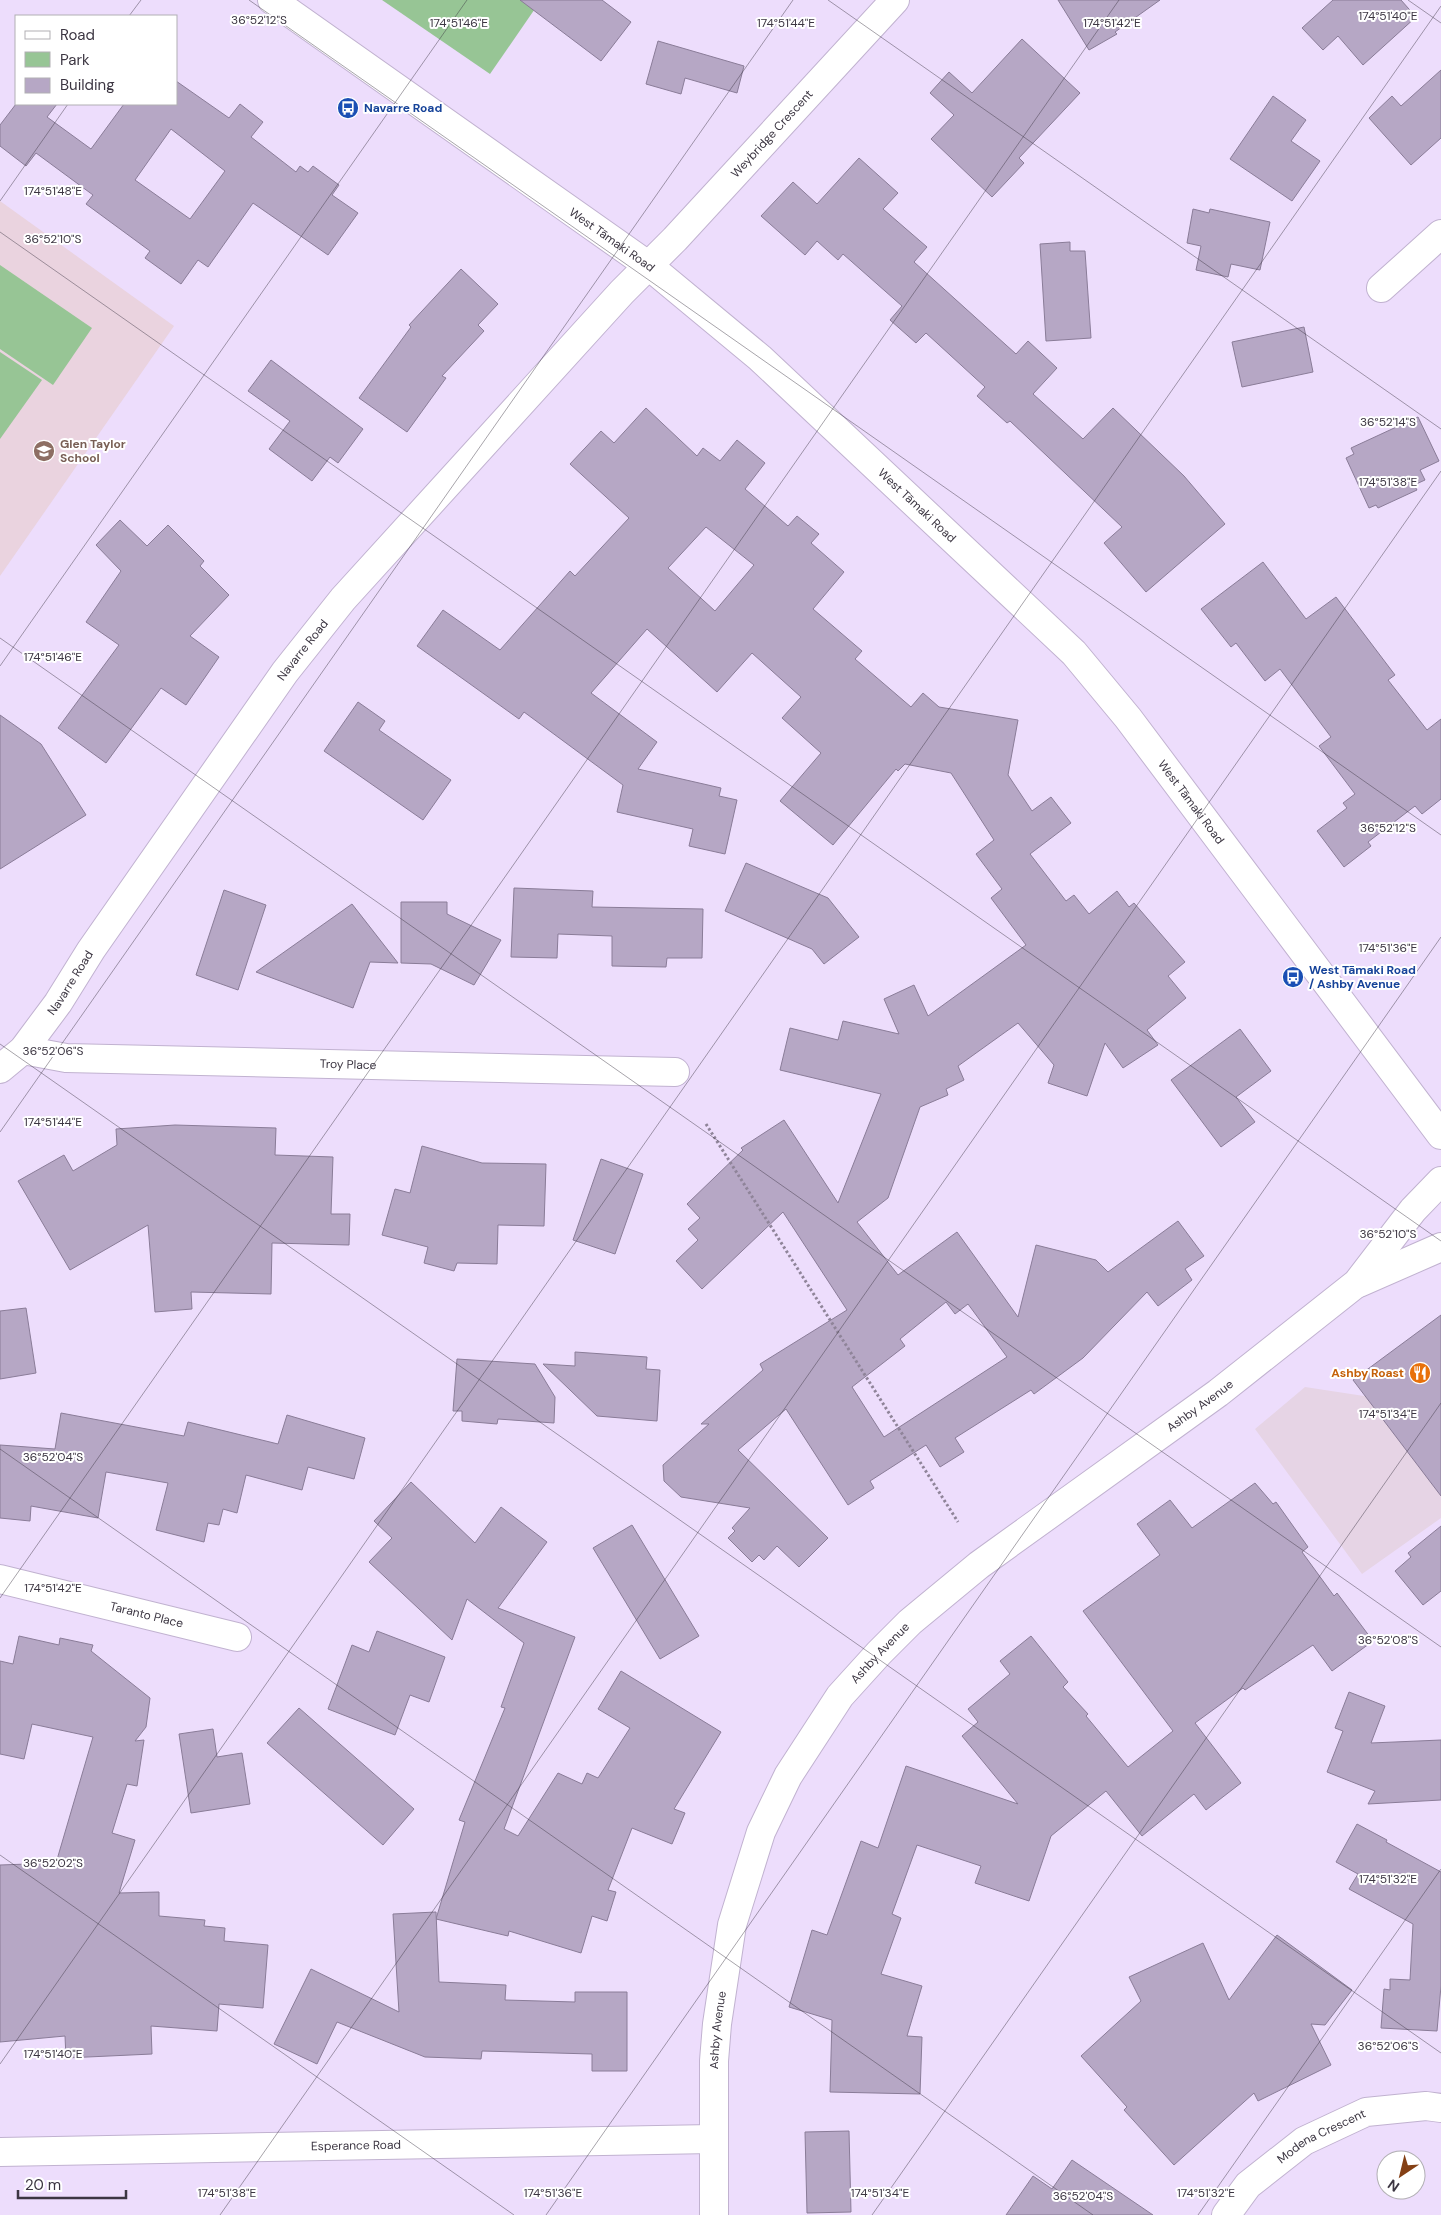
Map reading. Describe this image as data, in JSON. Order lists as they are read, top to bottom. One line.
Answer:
{"streets":{"street":["Weybridge Crescent","West Tāmaki Road","Navarre Road","Troy Place","Ashby Avenue","Taranto Place","Modena Crescent","Esperance Road"]},"crossings":[["Weybridge Crescent","West Tāmaki Road"],["Weybridge Crescent","Navarre Road"],["West Tāmaki Road","Navarre Road"],["Navarre Road","Troy Place"],["Ashby Avenue","Esperance Road"]],"places":{"bus stop":["Navarre Road","West Tāmaki Road / Ashby Avenue"],"school or university":["Glen Taylor School"],"restaurant":["Ashby Roast"]},"legend":["Road","Park","Building"],"scale_bar":"20 m","north":"bottom left","coordinates":["174°51'40\"E","36°52'12\"S","174°51'46\"E","174°51'44\"E","174°51'42\"E","174°51'48\"E","36°52'10\"S","36°52'14\"S","174°51'38\"E","174°51'36\"E","36°52'06\"S","174°51'34\"E","36°52'04\"S","36°52'08\"S","36°52'02\"S","174°51'32\"E"]}
